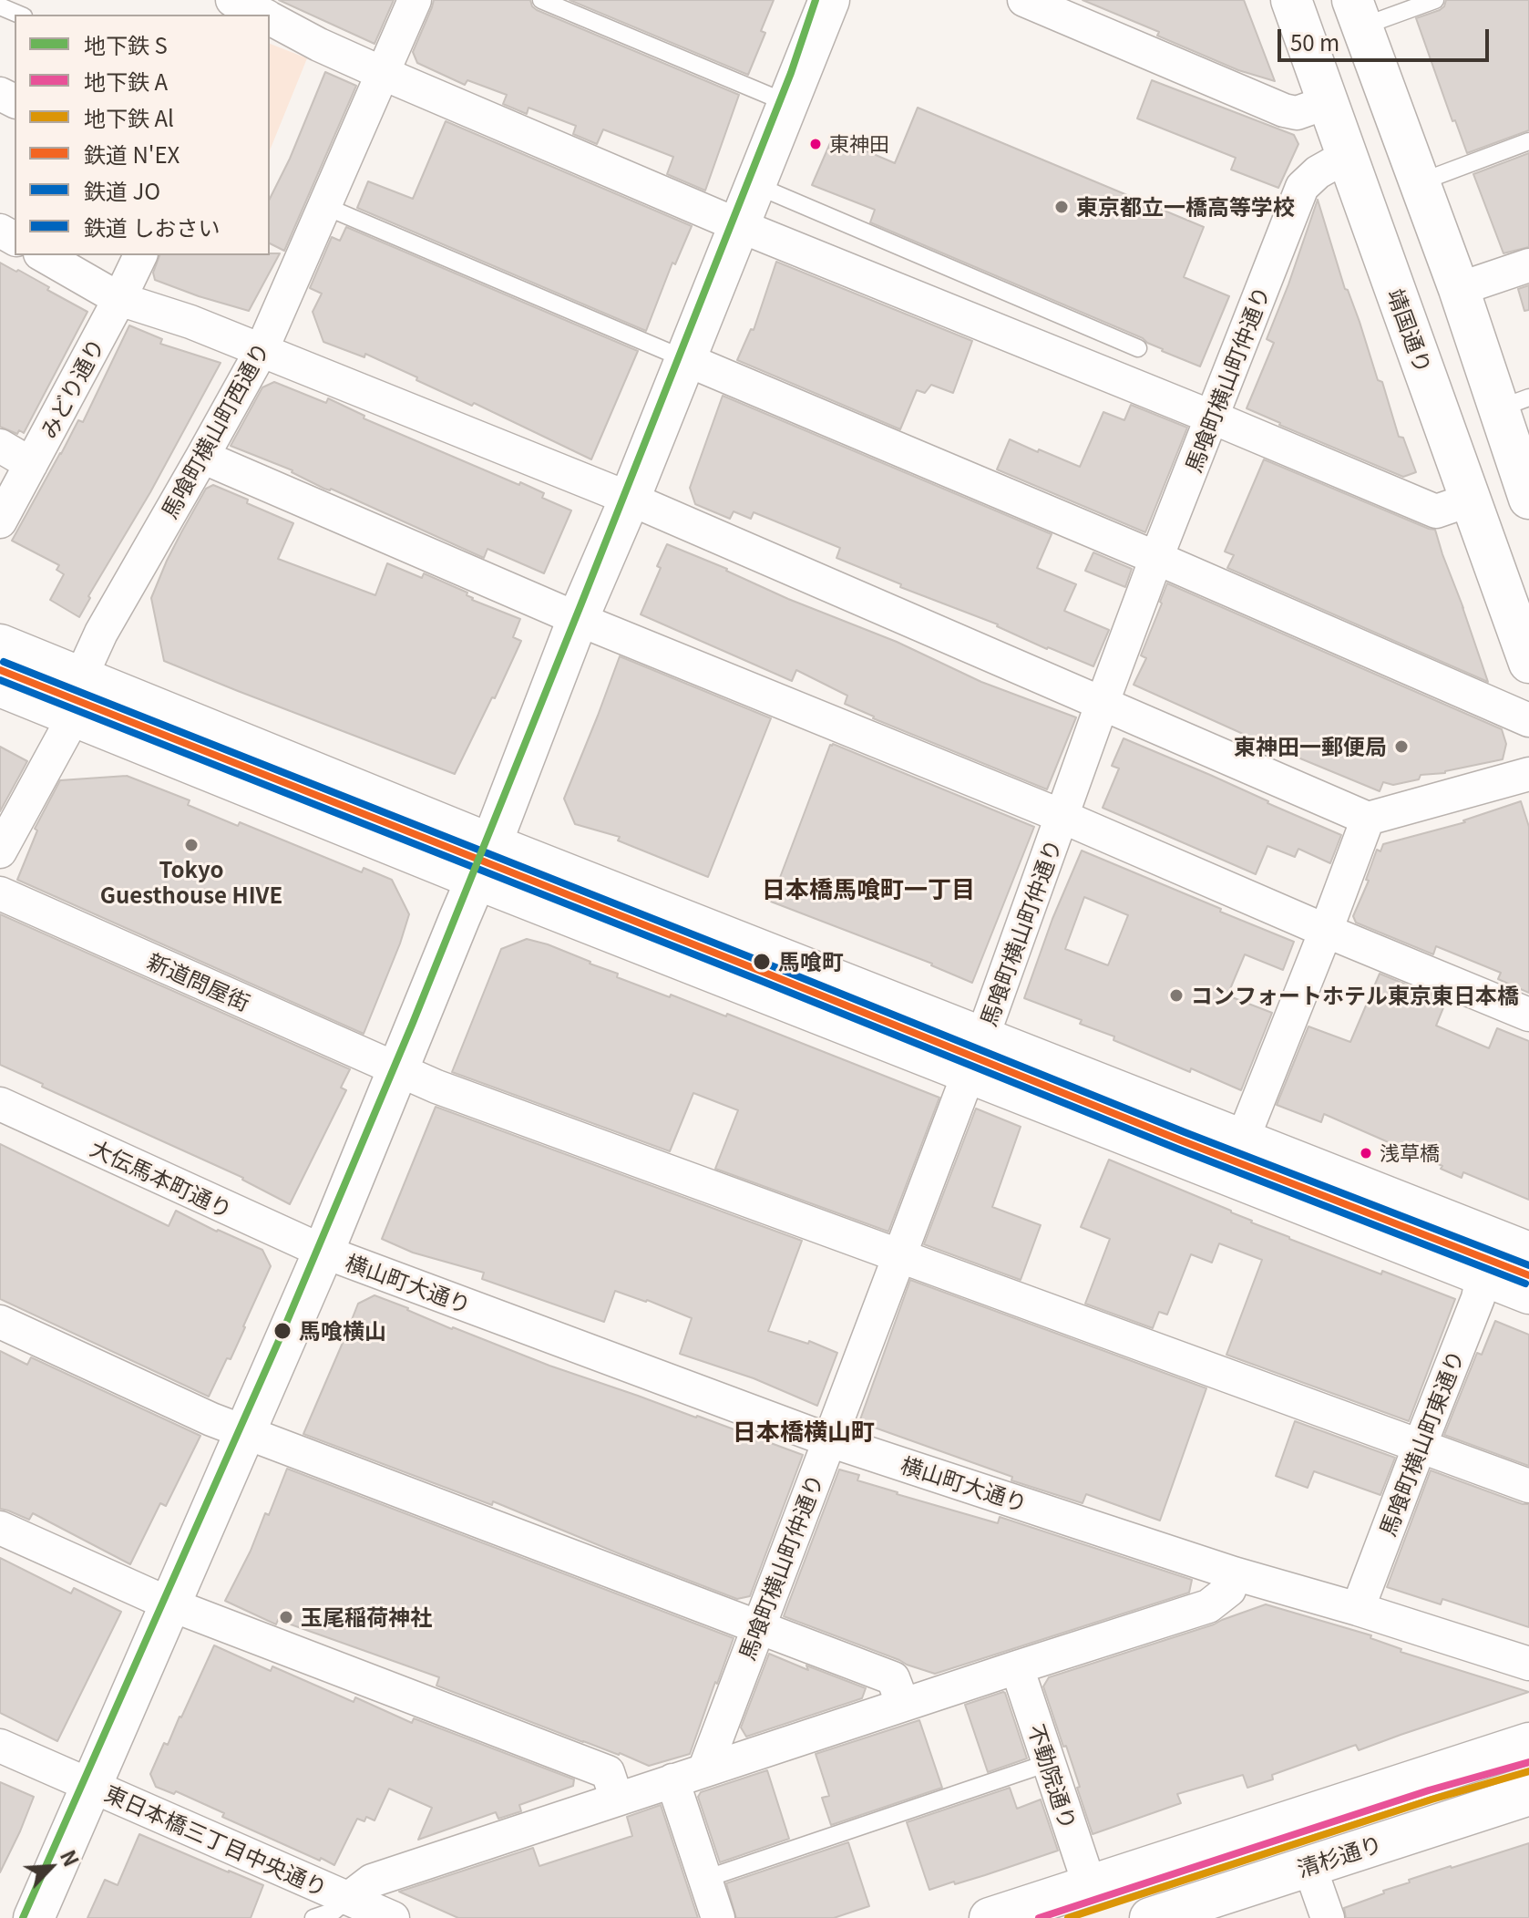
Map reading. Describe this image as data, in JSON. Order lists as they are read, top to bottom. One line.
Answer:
{"streets":{"main road":["靖国通り","清杉通り"],"street":["馬喰町横山町仲通り","みどり通り","馬喰町横山町西通り","新道問屋街","大伝馬本町通り","横山町大通り","馬喰町横山町東通り","不動院通り","東日本橋三丁目中央通り"]},"crossings":[["靖国通り","馬喰町横山町仲通り"],["馬喰町横山町仲通り","新道問屋街"],["馬喰町横山町仲通り","横山町大通り"],["新道問屋街","馬喰町横山町東通り"],["大伝馬本町通り","横山町大通り"],["横山町大通り","馬喰町横山町東通り"]],"districts":["日本橋馬喰町一丁目","日本橋横山町"],"places":["東神田","東京都立一橋高等学校","東神田一郵便局","Tokyo Guesthouse HIVE","馬喰町","コンフォートホテル東京東日本橋","浅草橋","馬喰横山","玉尾稲荷神社"],"lines":["metro line S","rail line しおさい","rail line N'EX","rail line JO","metro line A","metro line Al"],"legend":["地下鉄 S","地下鉄 A","地下鉄 Al","鉄道 N'EX","鉄道 JO","鉄道 しおさい"],"scale_bar":"50 m","north":"top right"}
